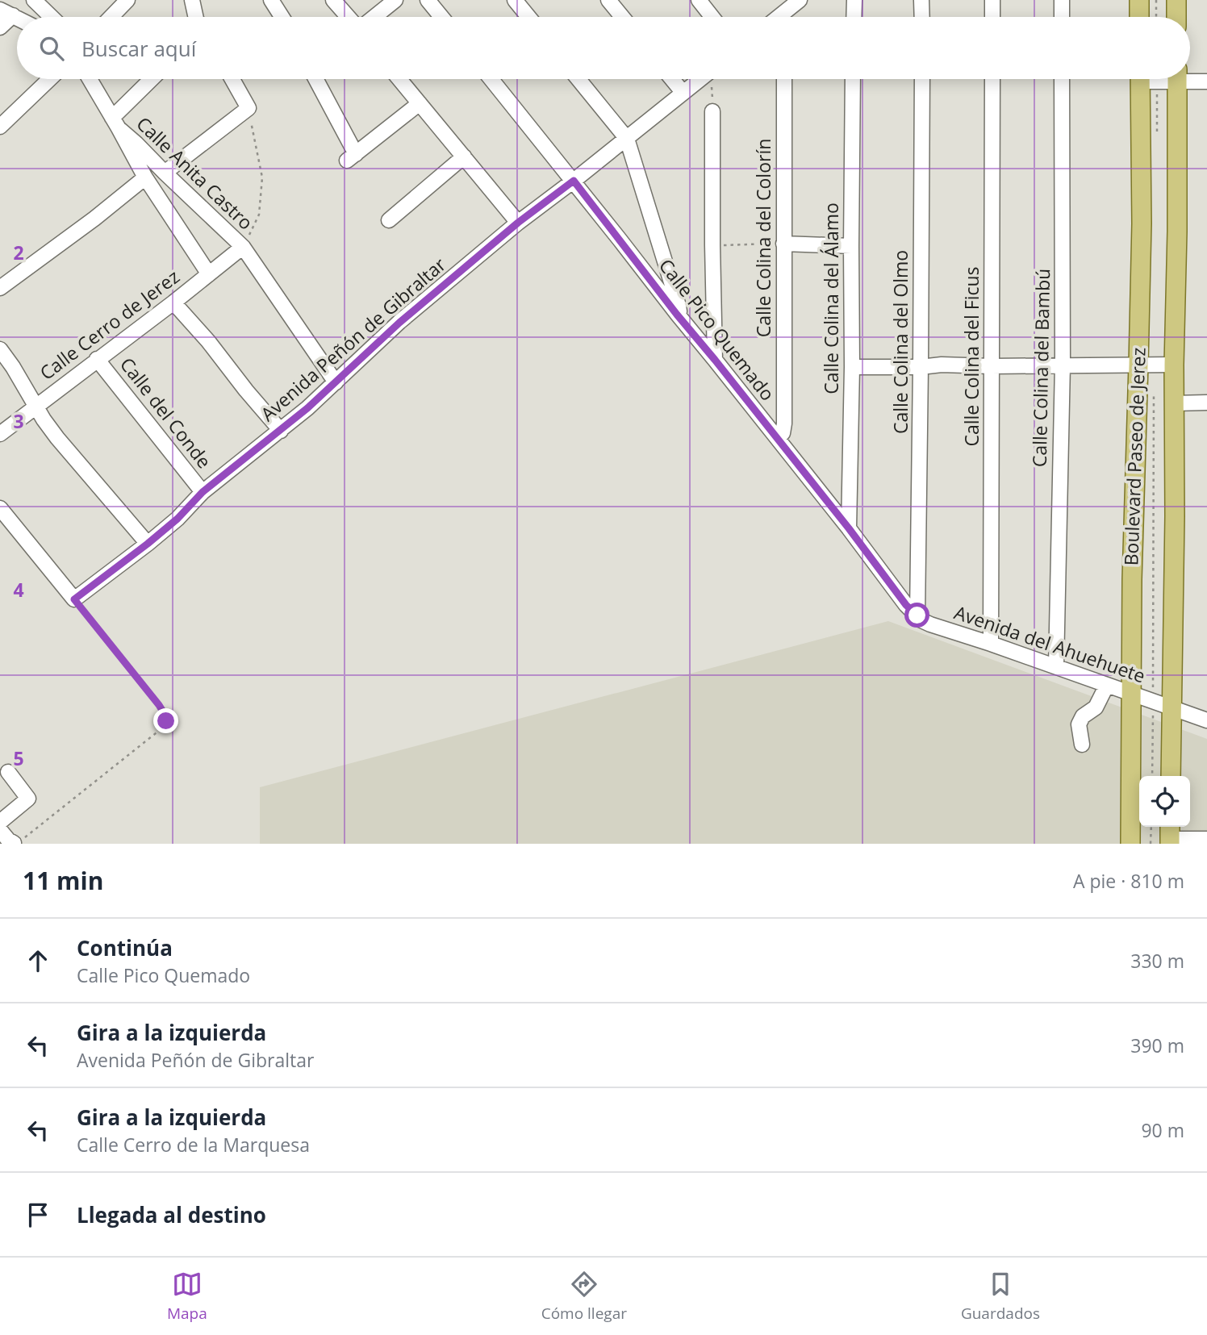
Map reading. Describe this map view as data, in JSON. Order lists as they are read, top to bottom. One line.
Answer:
{"streets":{"main road":["Boulevard Paseo de Jerez"],"street":["Calle Anita Castro","Calle Colina del Colorín","Calle Colina del Álamo","Calle Cerro de Jerez","Calle Pico Quemado","Avenida Peñón de Gibraltar","Calle Colina del Olmo","Calle Colina del Ficus","Calle Colina del Bambú","Calle del Conde","Avenida del Ahuehuete"]},"crossings":[["Calle Anita Castro","Calle Cerro de Jerez"],["Calle Anita Castro","Avenida Peñón de Gibraltar"],["Calle Colina del Colorín","Calle Pico Quemado"],["Calle Colina del Álamo","Calle Pico Quemado"],["Calle Cerro de Jerez","Calle del Conde"],["Calle Pico Quemado","Avenida Peñón de Gibraltar"],["Calle Pico Quemado","Calle Colina del Olmo"],["Calle Pico Quemado","Avenida del Ahuehuete"],["Avenida Peñón de Gibraltar","Calle del Conde"],["Calle Colina del Olmo","Avenida del Ahuehuete"],["Calle Colina del Ficus","Avenida del Ahuehuete"],["Calle Colina del Bambú","Avenida del Ahuehuete"],["Boulevard Paseo de Jerez","Avenida del Ahuehuete"]],"page":{"search":"Buscar aquí","heading":["11 min","A pie · 810 m"],"list":[["Continúa","Calle Pico Quemado","330 m"],["Gira a la izquierda","Avenida Peñón de Gibraltar","390 m"],["Gira a la izquierda","Calle Cerro de la Marquesa","90 m"],"Llegada al destino"],"nav":["Mapa","Cómo llegar","Guardados"]},"grid":{"rows":["2","3","4","5"]}}
